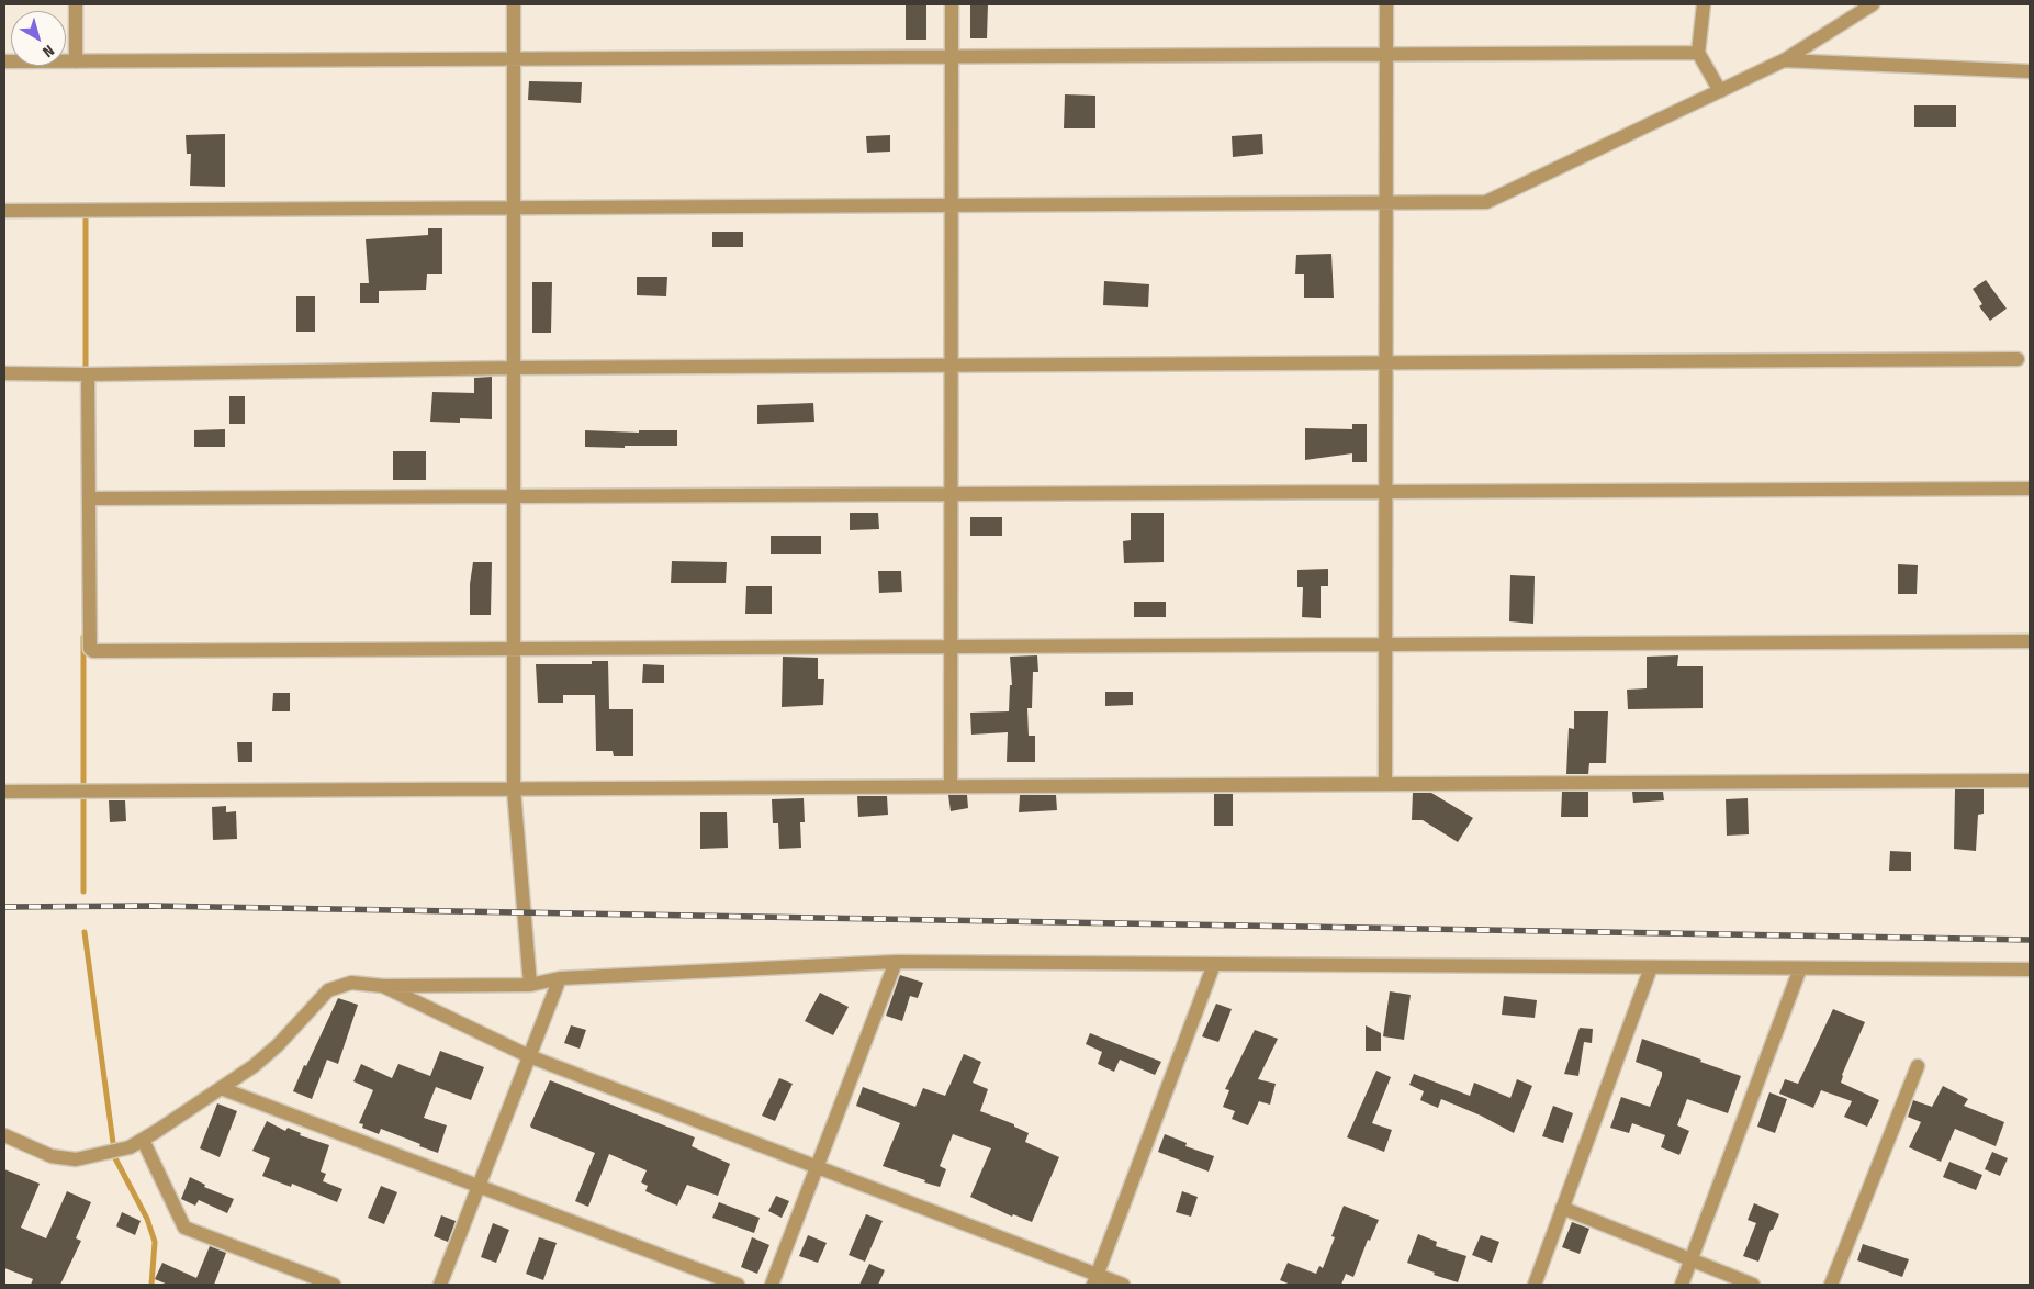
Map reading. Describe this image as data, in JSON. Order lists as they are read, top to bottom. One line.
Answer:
{"north":"bottom right"}
